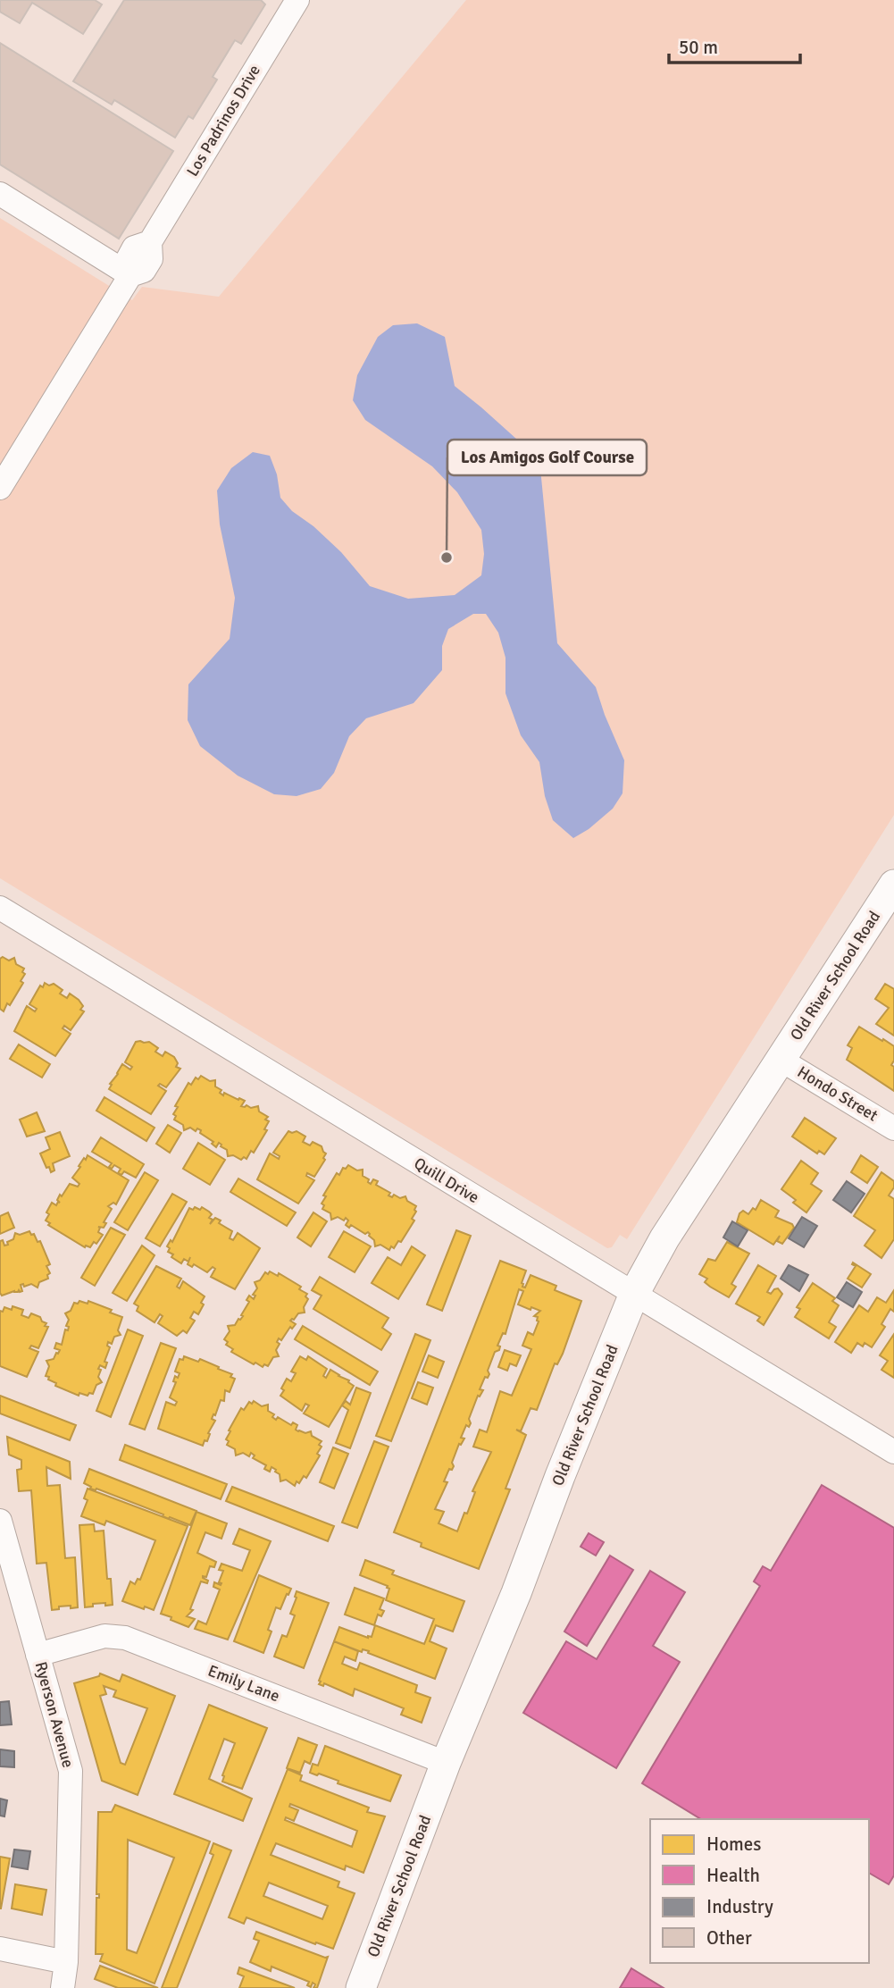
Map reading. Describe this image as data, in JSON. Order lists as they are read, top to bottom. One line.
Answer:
{"streets":{"main road":["Old River School Road"],"street":["Los Padrinos Drive","Hondo Street","Quill Drive","Emily Lane","Ryerson Avenue"]},"crossings":[["Old River School Road","Hondo Street"],["Old River School Road","Quill Drive"],["Old River School Road","Emily Lane"],["Emily Lane","Ryerson Avenue"]],"places":["Los Amigos Golf Course"],"legend":["Homes","Health","Industry","Other"],"scale_bar":"50 m"}
